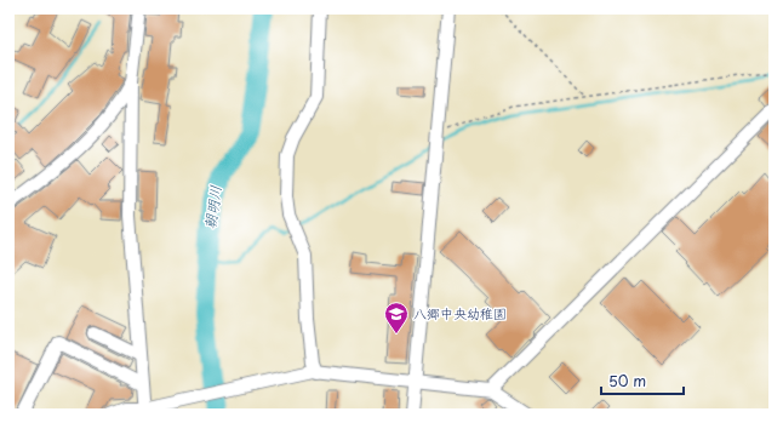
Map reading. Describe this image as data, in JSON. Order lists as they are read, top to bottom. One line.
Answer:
{"water":["朝明川"],"places":{"school or university":["八郷中央幼稚園"]},"scale_bar":"50 m"}
